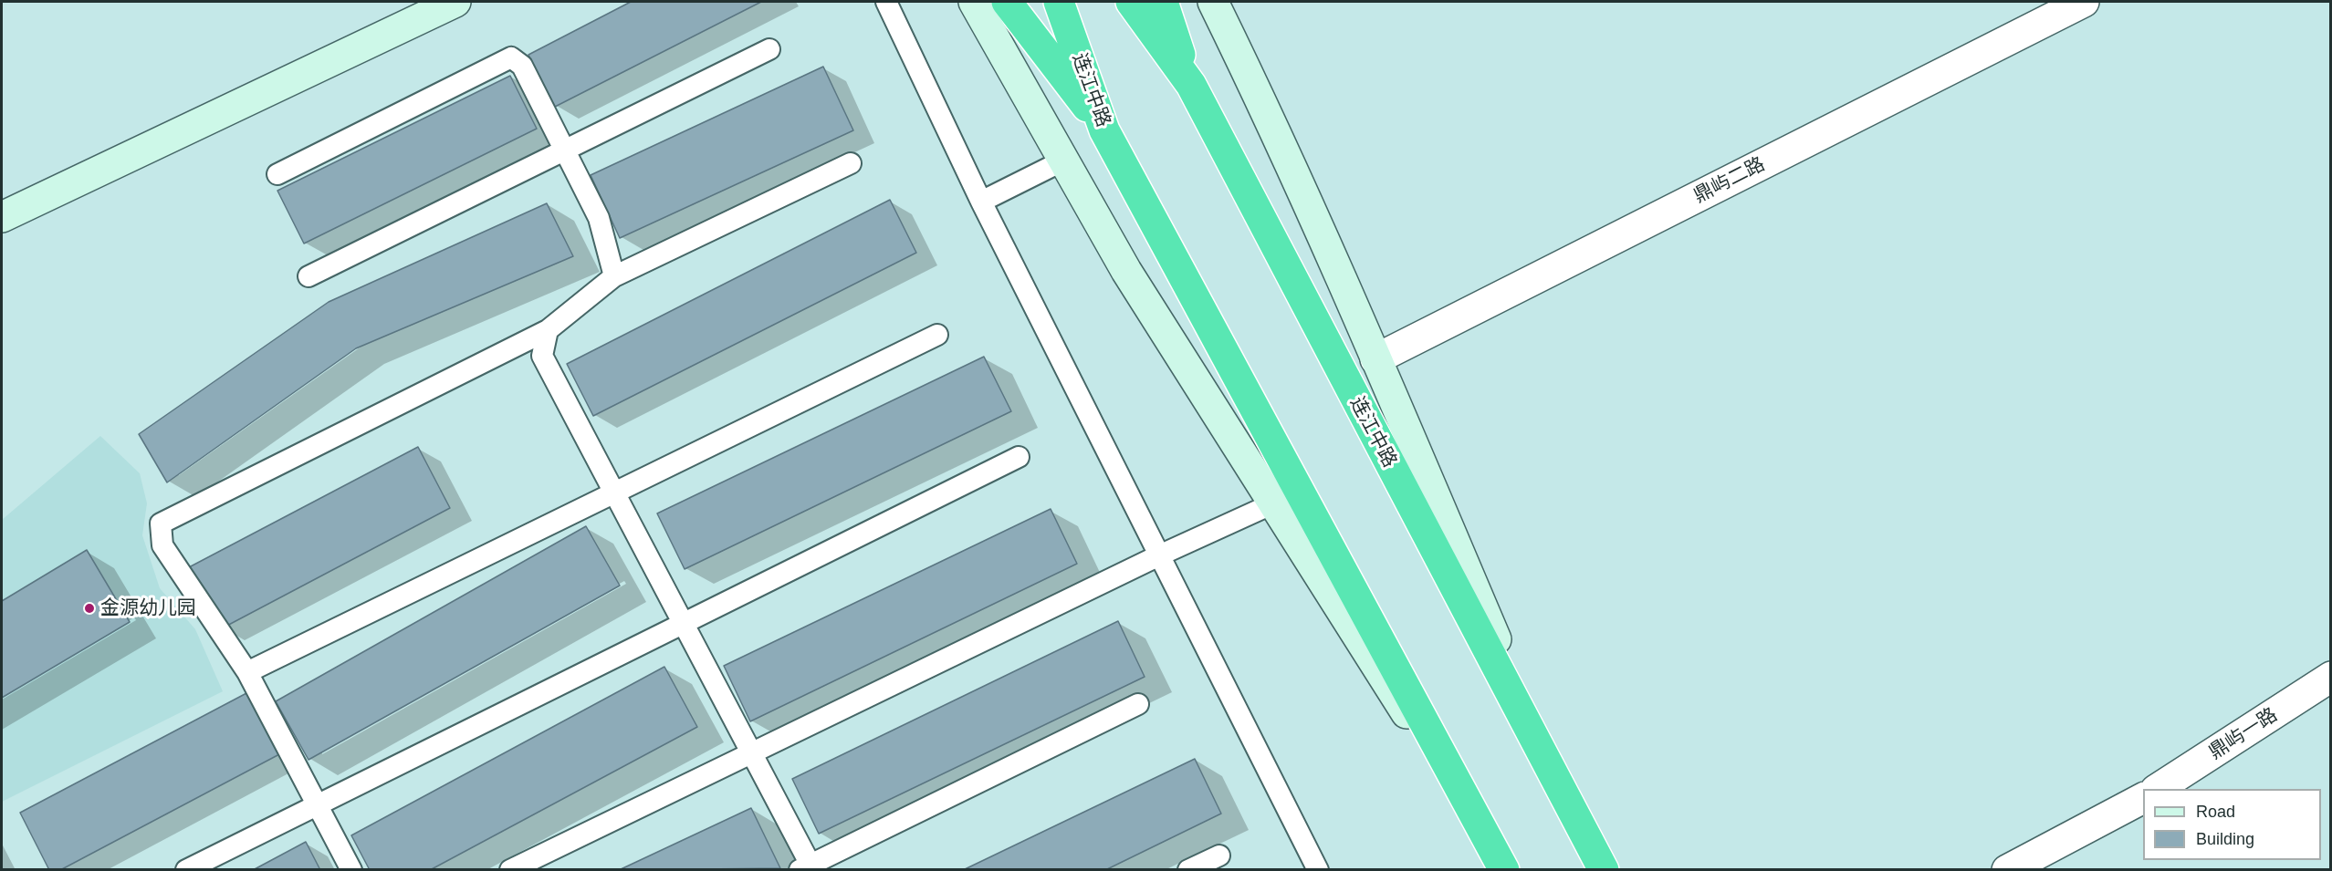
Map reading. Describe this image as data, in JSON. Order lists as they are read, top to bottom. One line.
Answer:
{"streets":{"highway":["连江中路"],"street":["鼎屿二路","鼎屿一路"]},"places":["金源幼儿园"],"legend":["Road","Building"]}
